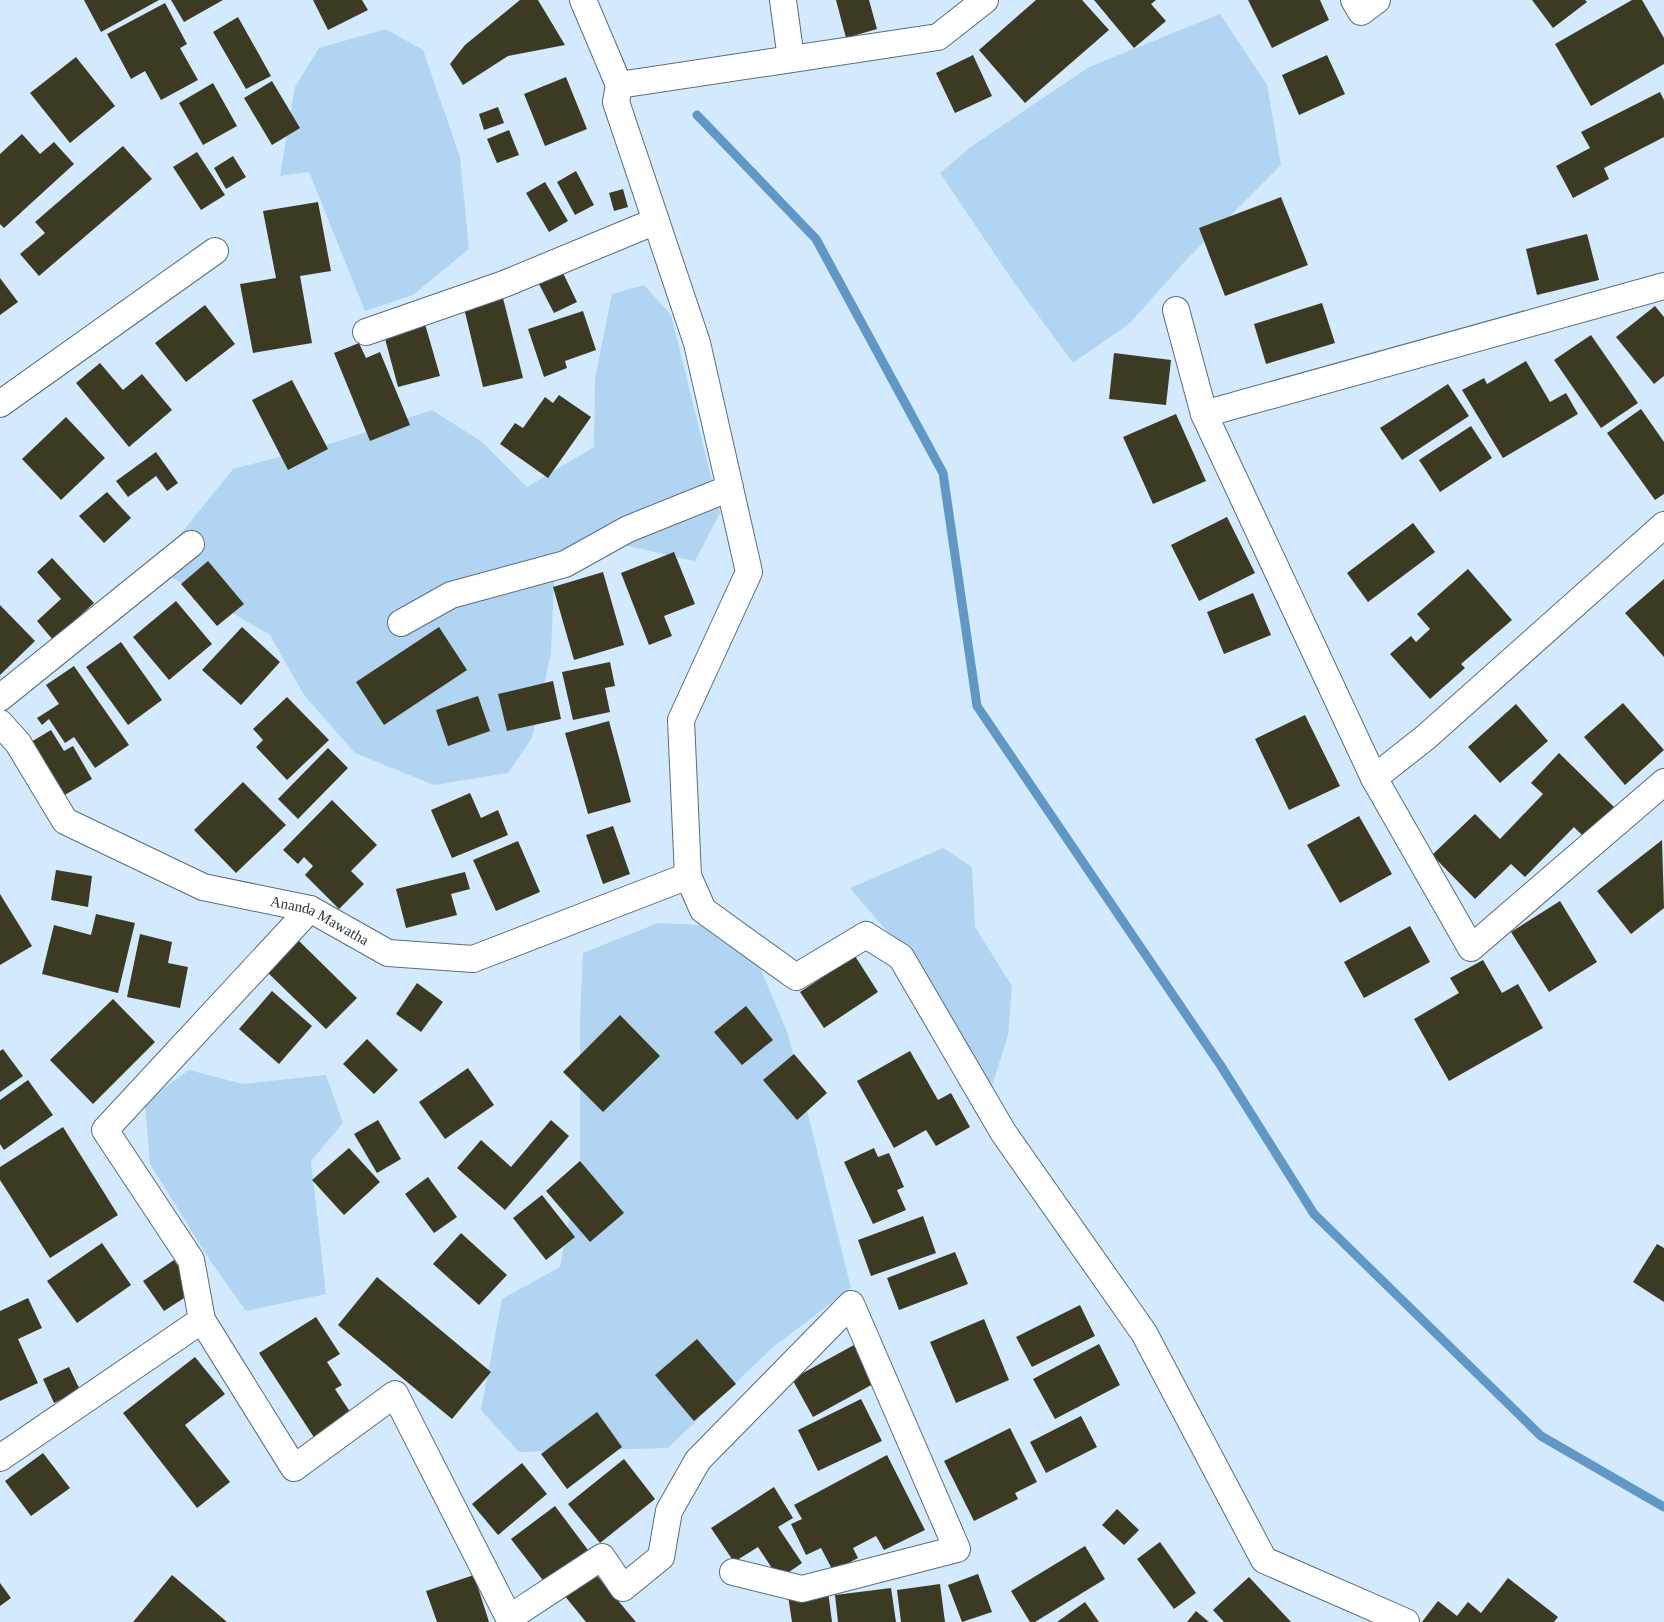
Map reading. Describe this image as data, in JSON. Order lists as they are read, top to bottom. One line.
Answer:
{"streets":{"street":["Ananda Mawatha"]}}
